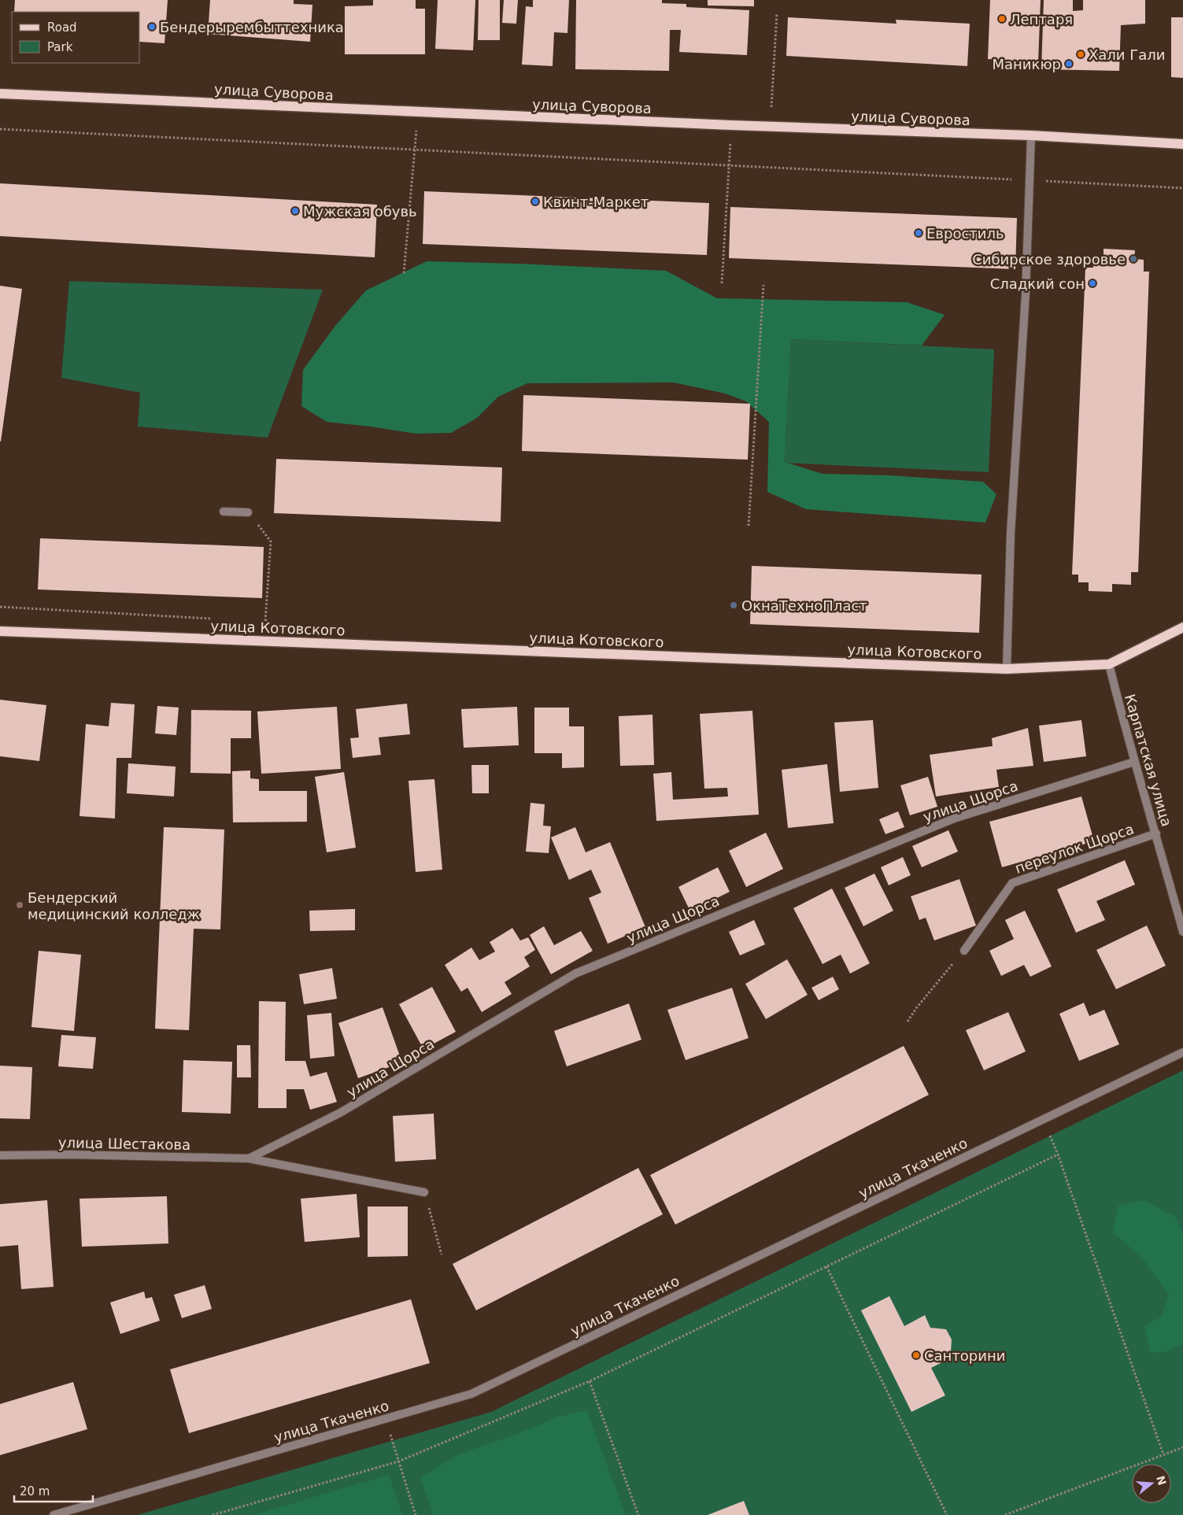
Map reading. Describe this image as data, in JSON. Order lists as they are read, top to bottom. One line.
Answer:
{"streets":{"main road":["улица Суворова","улица Котовского"],"street":["Карпатская улица","улица Щорса","переулок Щорса","улица Шестакова","улица Ткаченко"]},"crossings":[["улица Котовского","Карпатская улица"],["Карпатская улица","улица Щорса"],["Карпатская улица","переулок Щорса"],["улица Щорса","улица Шестакова"]],"places":["Лептаря","Бендерырембыттехника","Хали Гали","Маникюр","Квинт-Маркет","Мужская обувь","Евростиль","Сибирское здоровье","Сладкий сон","ОкнаТехноПласт","Бендерский медицинский колледж","Санторини"],"legend":["Road","Park"],"scale_bar":"20 m","north":"right"}
